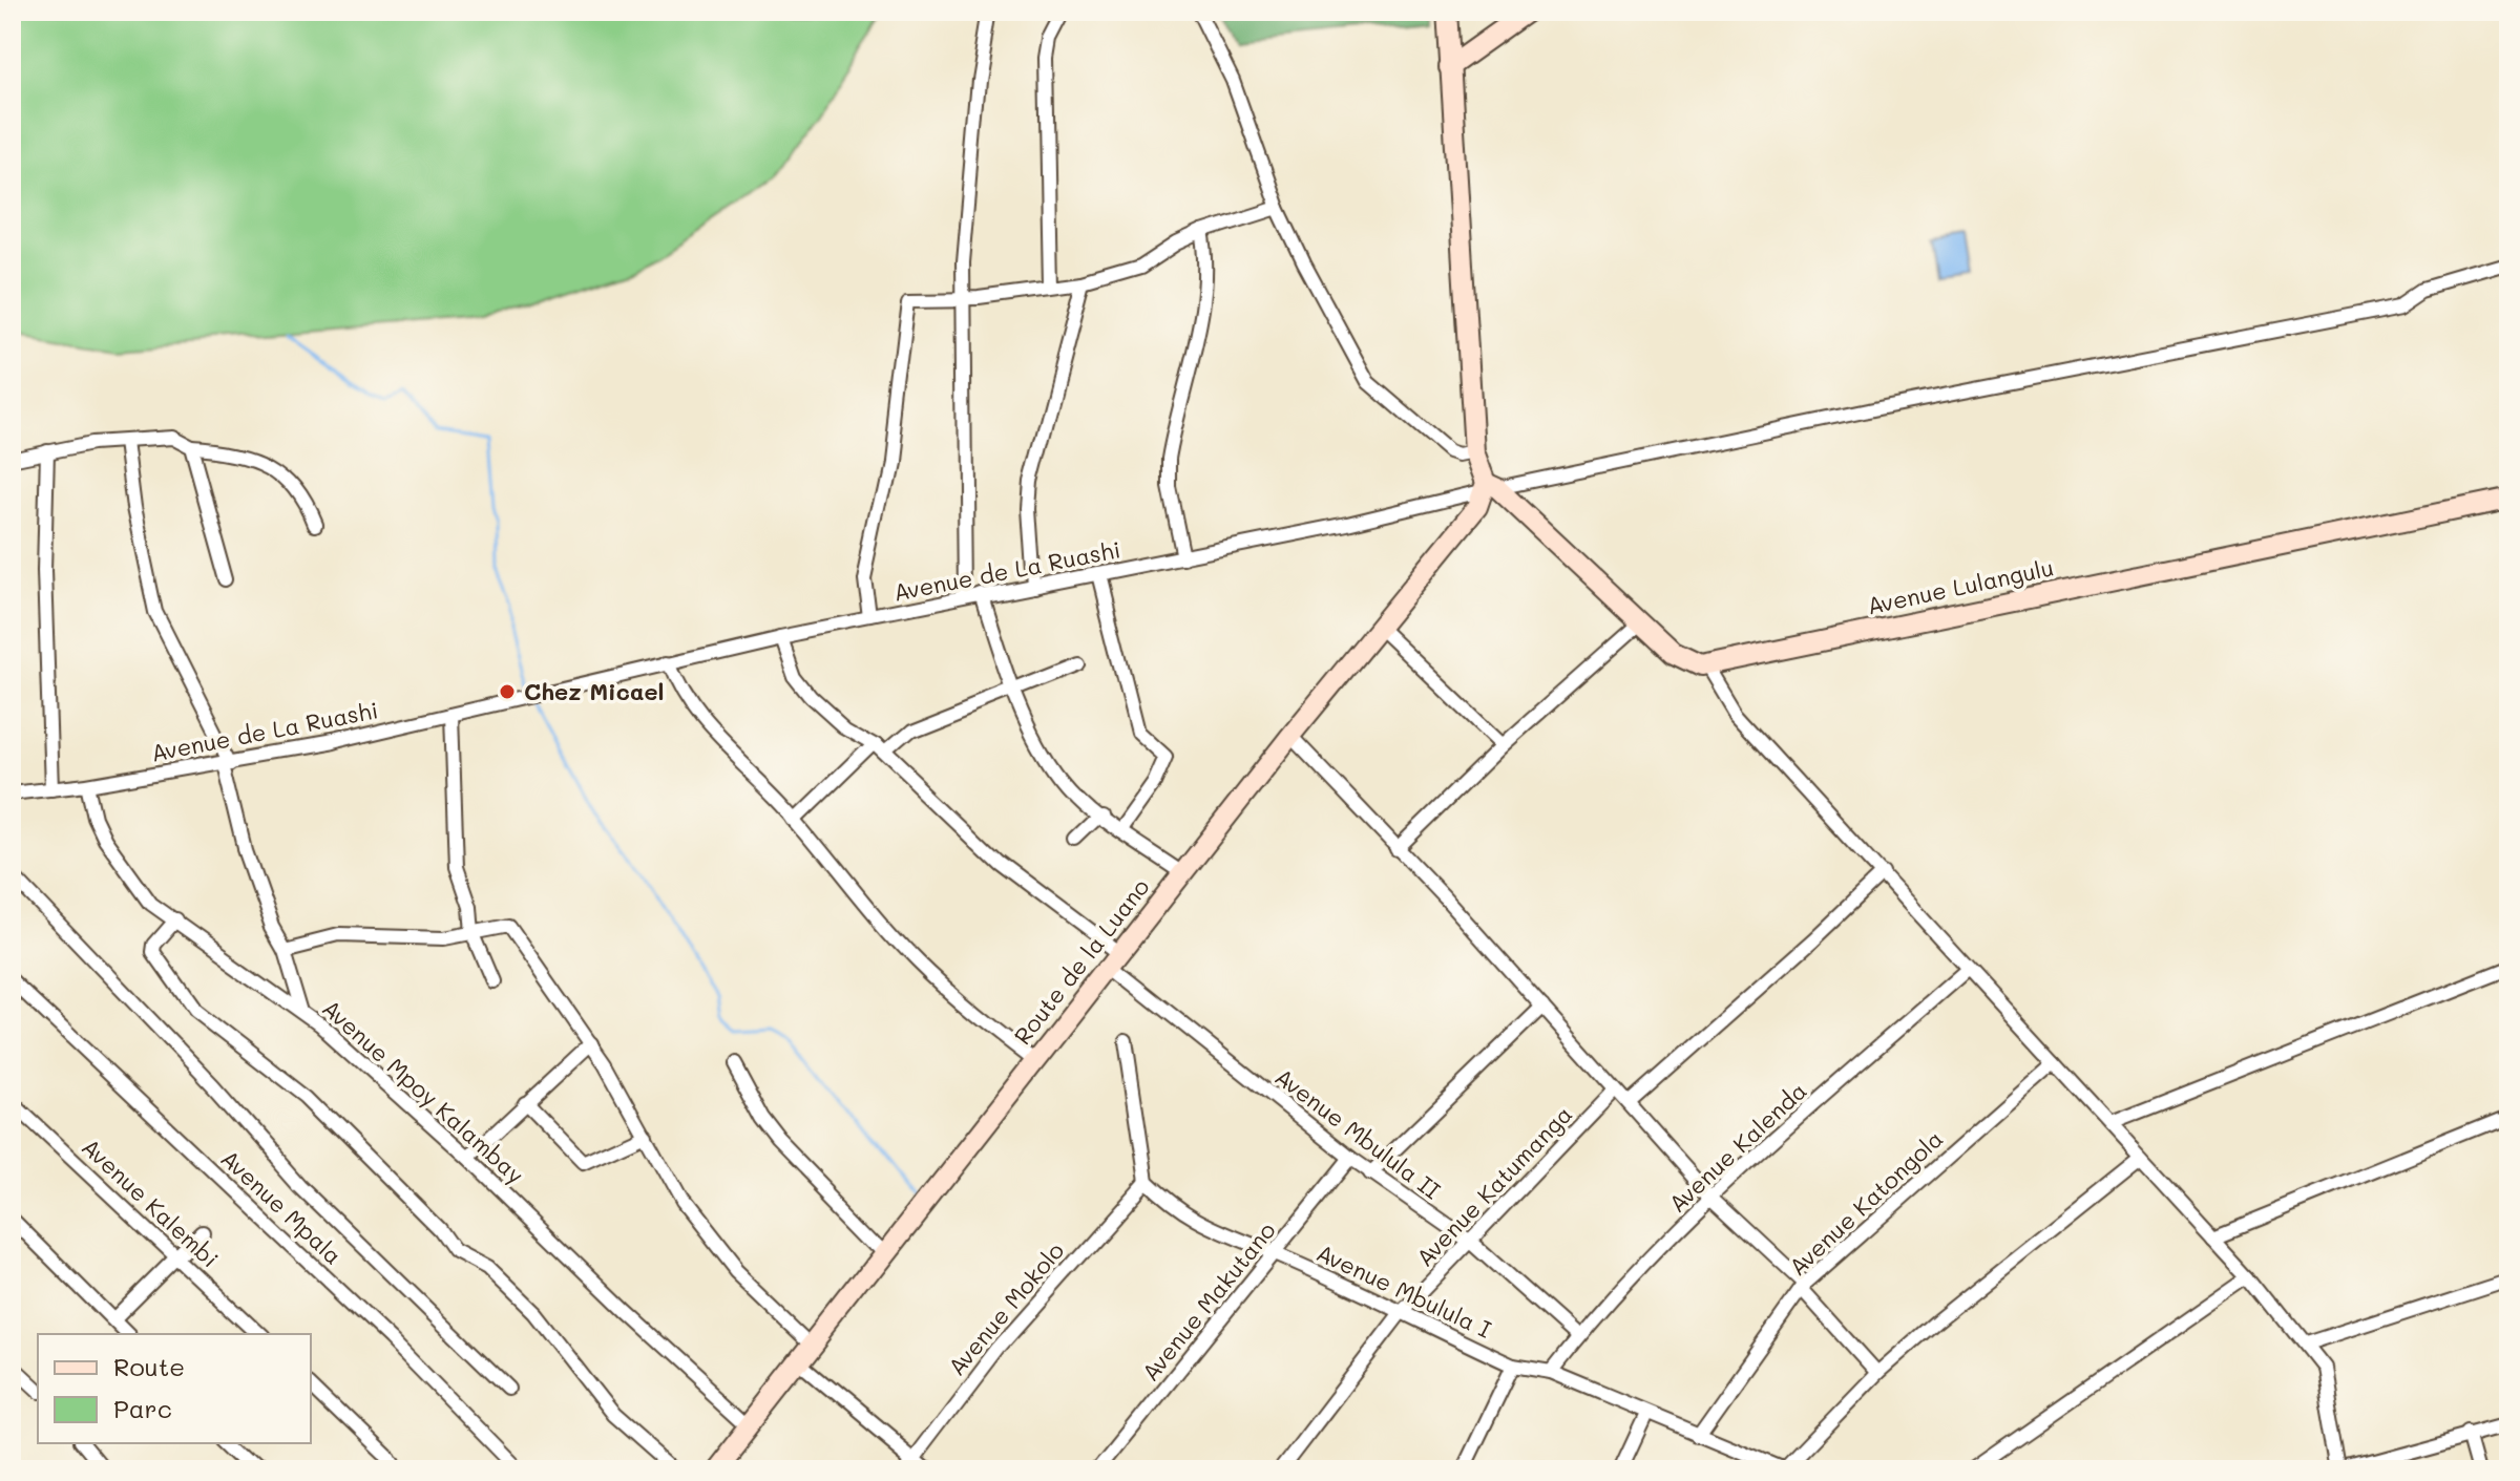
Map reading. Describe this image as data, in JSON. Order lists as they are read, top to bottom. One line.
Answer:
{"streets":{"street":["Avenue de La Ruashi","Avenue Lulangulu","Route de la Luano","Avenue Mpoy Kalambay","Avenue Mbulula II","Avenue Kalenda","Avenue Katumanga","Avenue Kalembi","Avenue Katongola","Avenue Mpala","Avenue Mbulula I","Avenue Makutano","Avenue Mokolo"]},"crossings":[["Avenue de La Ruashi","Route de la Luano"],["Avenue de La Ruashi","Avenue Mpoy Kalambay"],["Avenue de La Ruashi","Avenue Mbulula II"],["Route de la Luano","Avenue Mpoy Kalambay"],["Route de la Luano","Avenue Mbulula II"],["Avenue Mbulula II","Avenue Kalenda"],["Avenue Mbulula II","Avenue Katumanga"],["Avenue Mbulula II","Avenue Makutano"],["Avenue Kalenda","Avenue Mbulula I"],["Avenue Katumanga","Avenue Mbulula I"],["Avenue Katongola","Avenue Mbulula I"],["Avenue Mbulula I","Avenue Makutano"],["Avenue Mbulula I","Avenue Mokolo"]],"places":["Chez Micael"],"legend":["Route","Parc"]}
